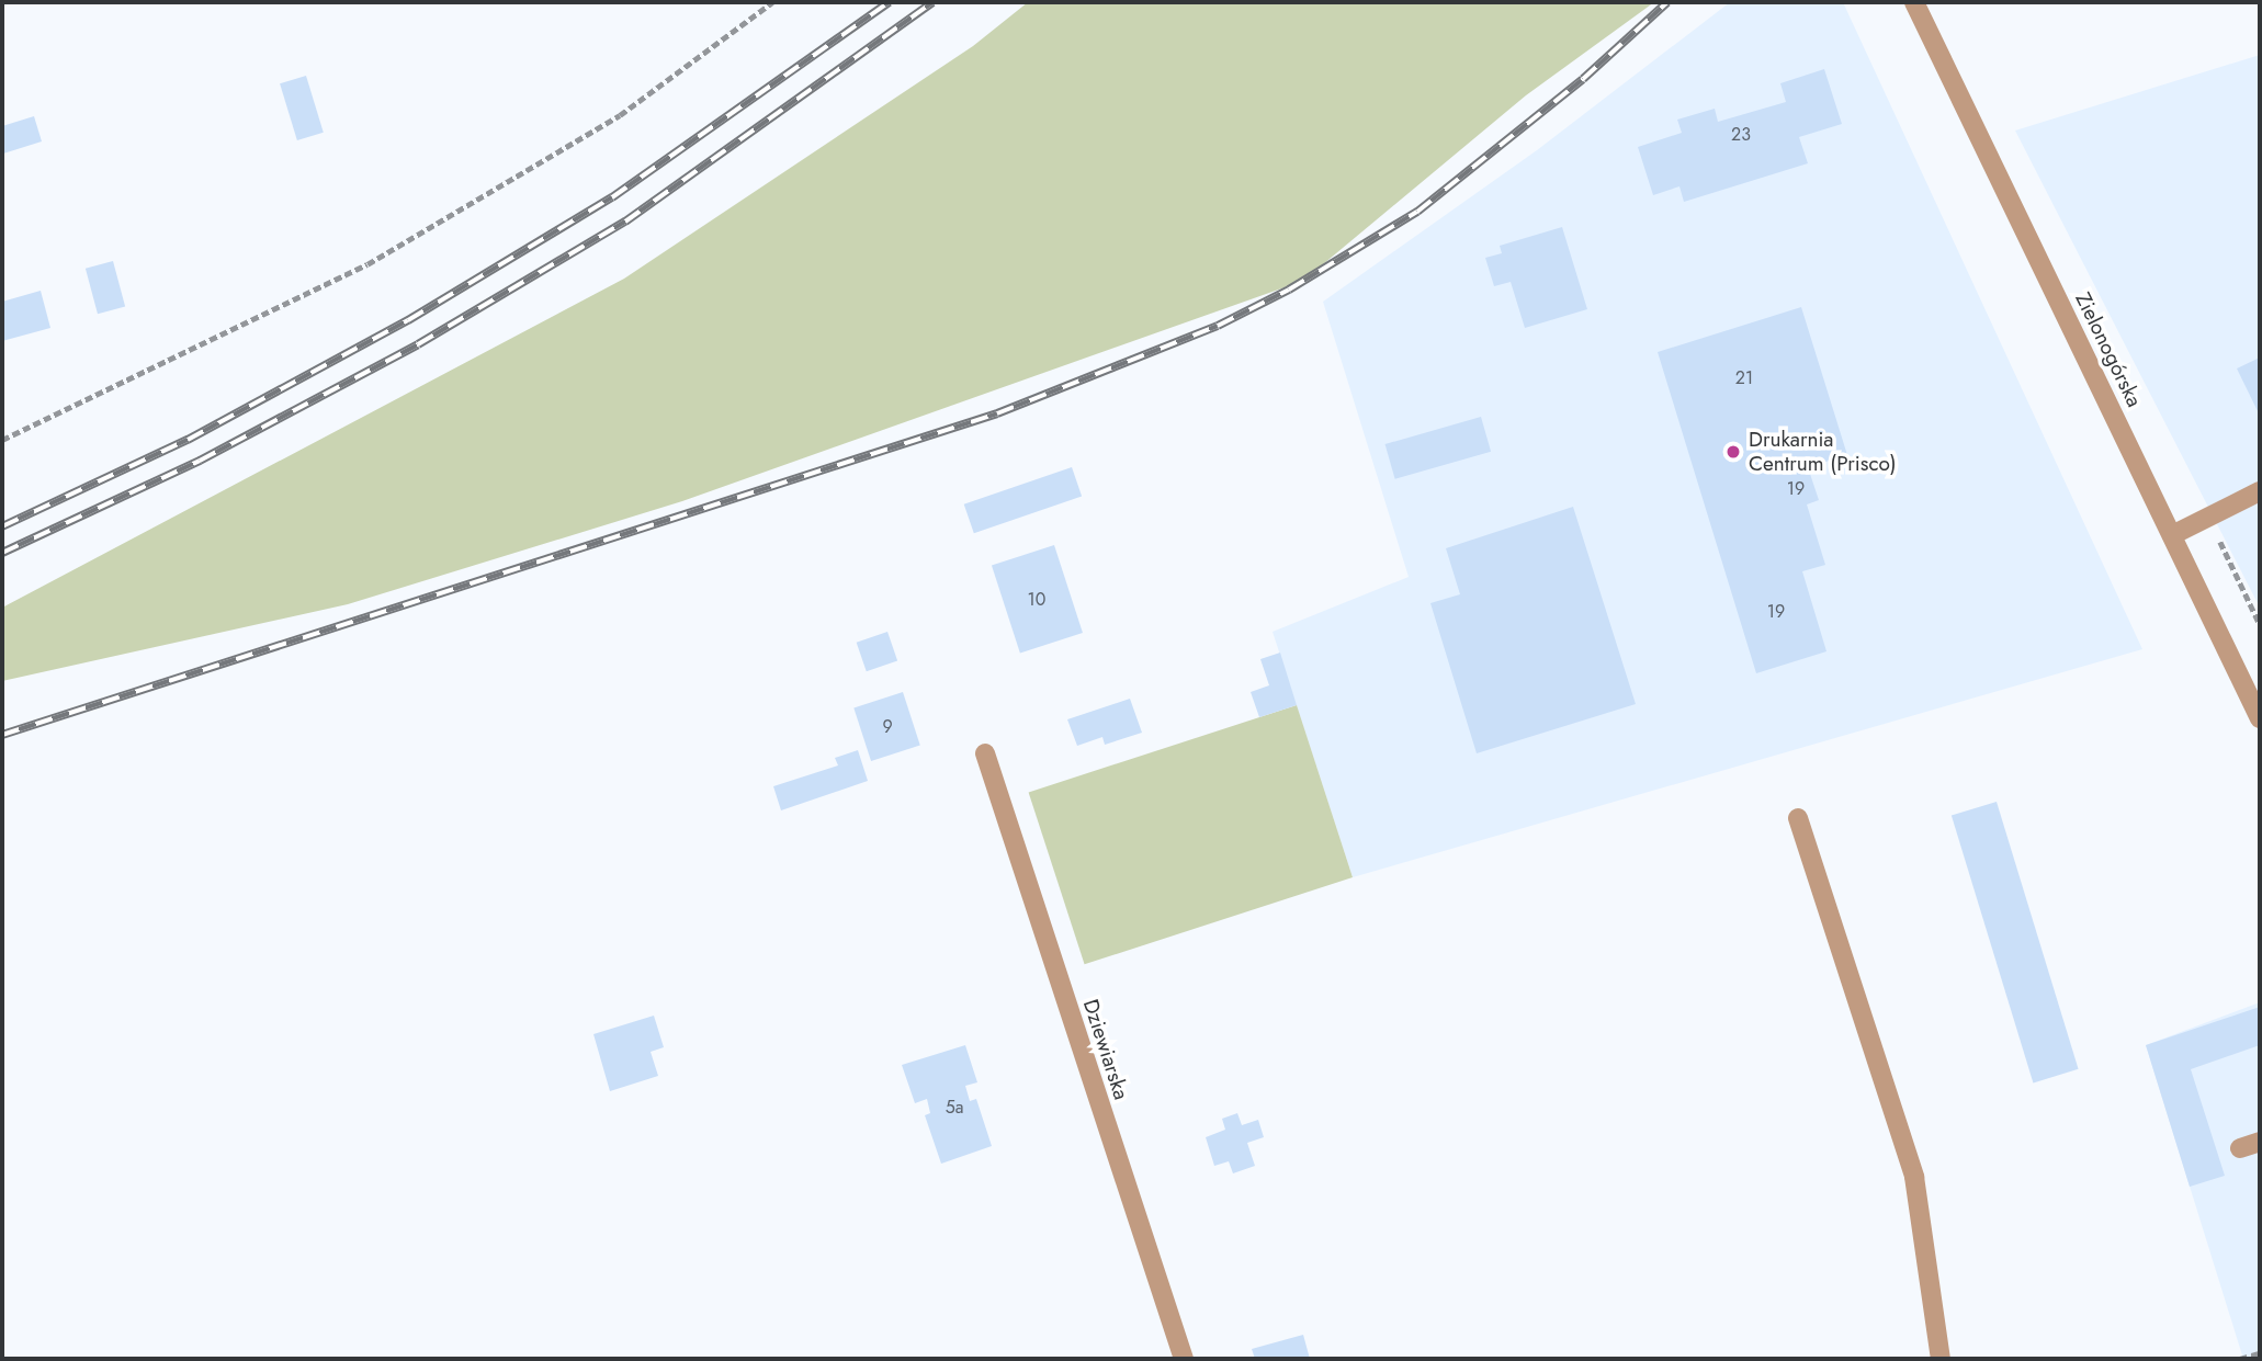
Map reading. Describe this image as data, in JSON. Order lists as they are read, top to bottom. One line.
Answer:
{"streets":{"street":["Zielonogórska","Dziewiarska"]},"places":["Drukarnia Centrum (Prisco)"],"house_numbers":["23","21","19","10","19","9","5a"]}
